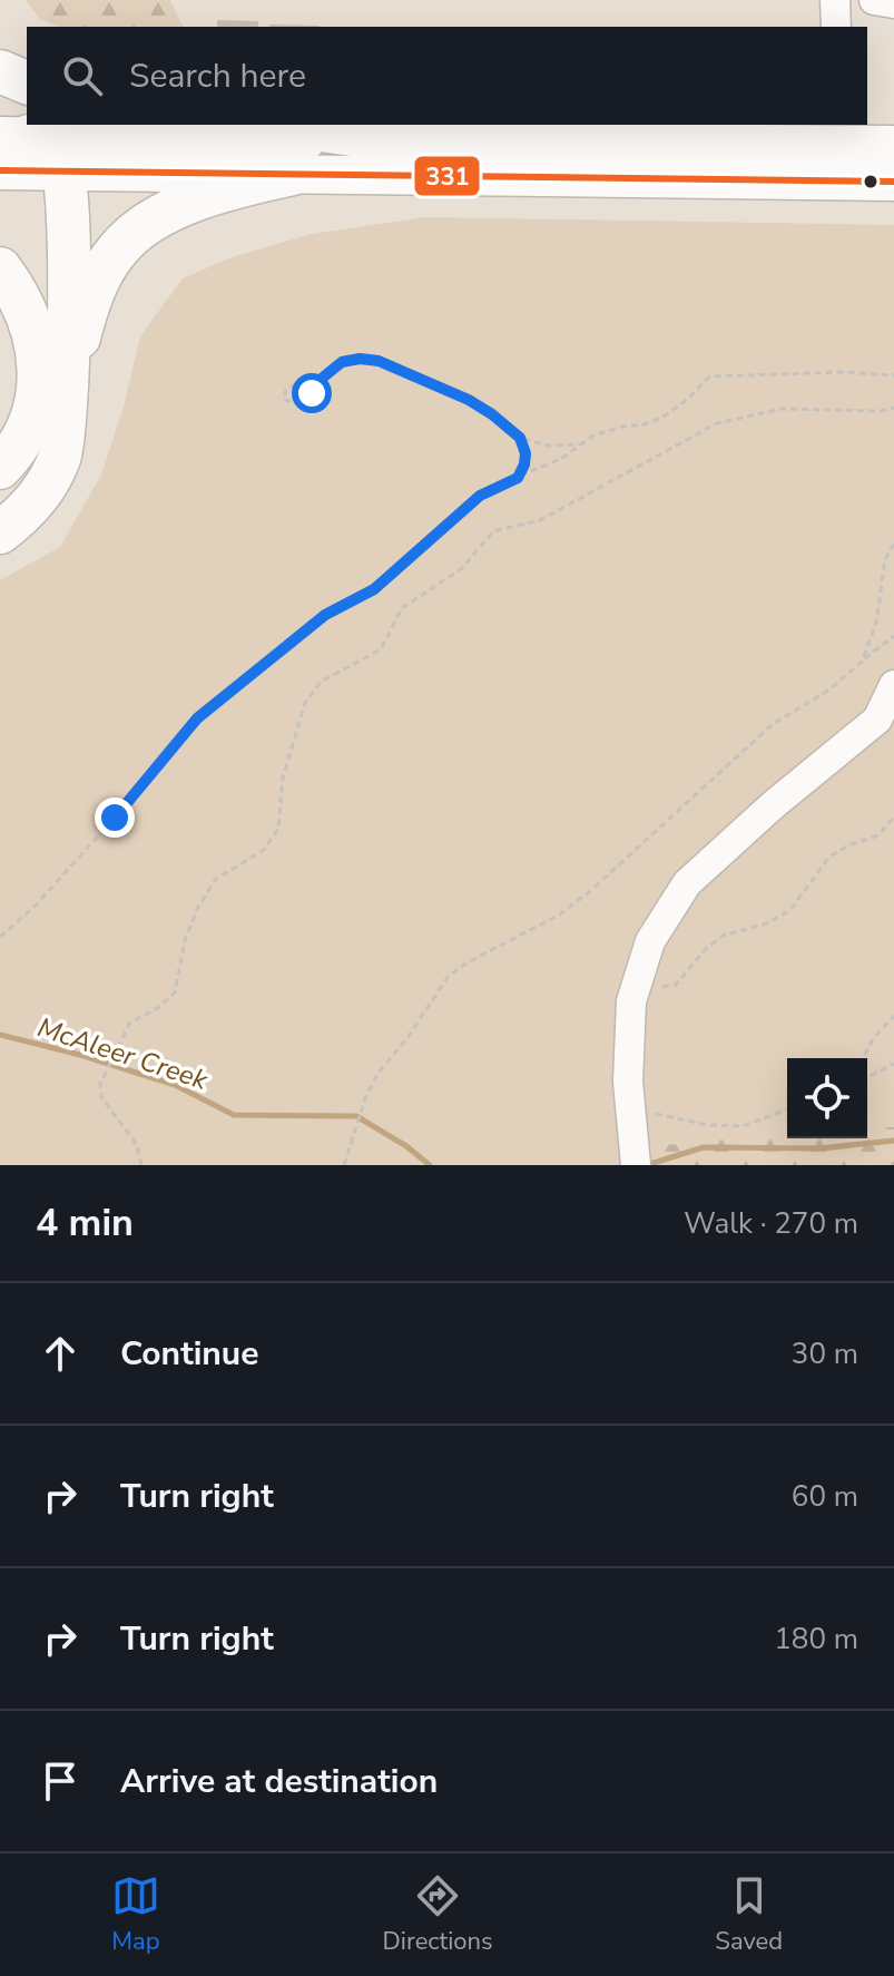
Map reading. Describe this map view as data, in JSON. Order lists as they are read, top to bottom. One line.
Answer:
{"water":["McAleer Creek"],"lines":["transit line 331"],"page":{"search":"Search here","heading":["4 min","Walk · 270 m"],"list":[["Continue","30 m"],["Turn right","60 m"],["Turn right","180 m"],"Arrive at destination"],"nav":["Map","Directions","Saved"]}}
